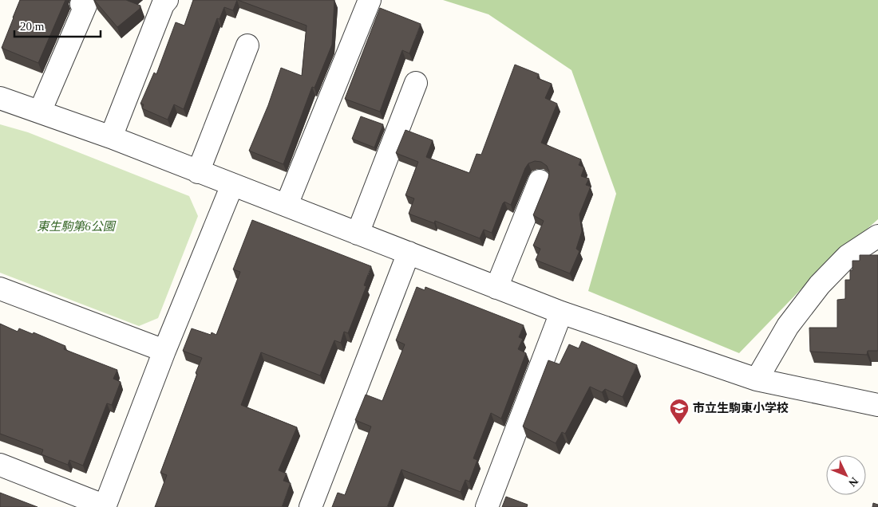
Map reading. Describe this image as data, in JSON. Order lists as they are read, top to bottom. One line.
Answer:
{"parks":["東生駒第6公園"],"places":{"school or university":["市立生駒東小学校"]},"scale_bar":"20 m","north":"bottom right"}
